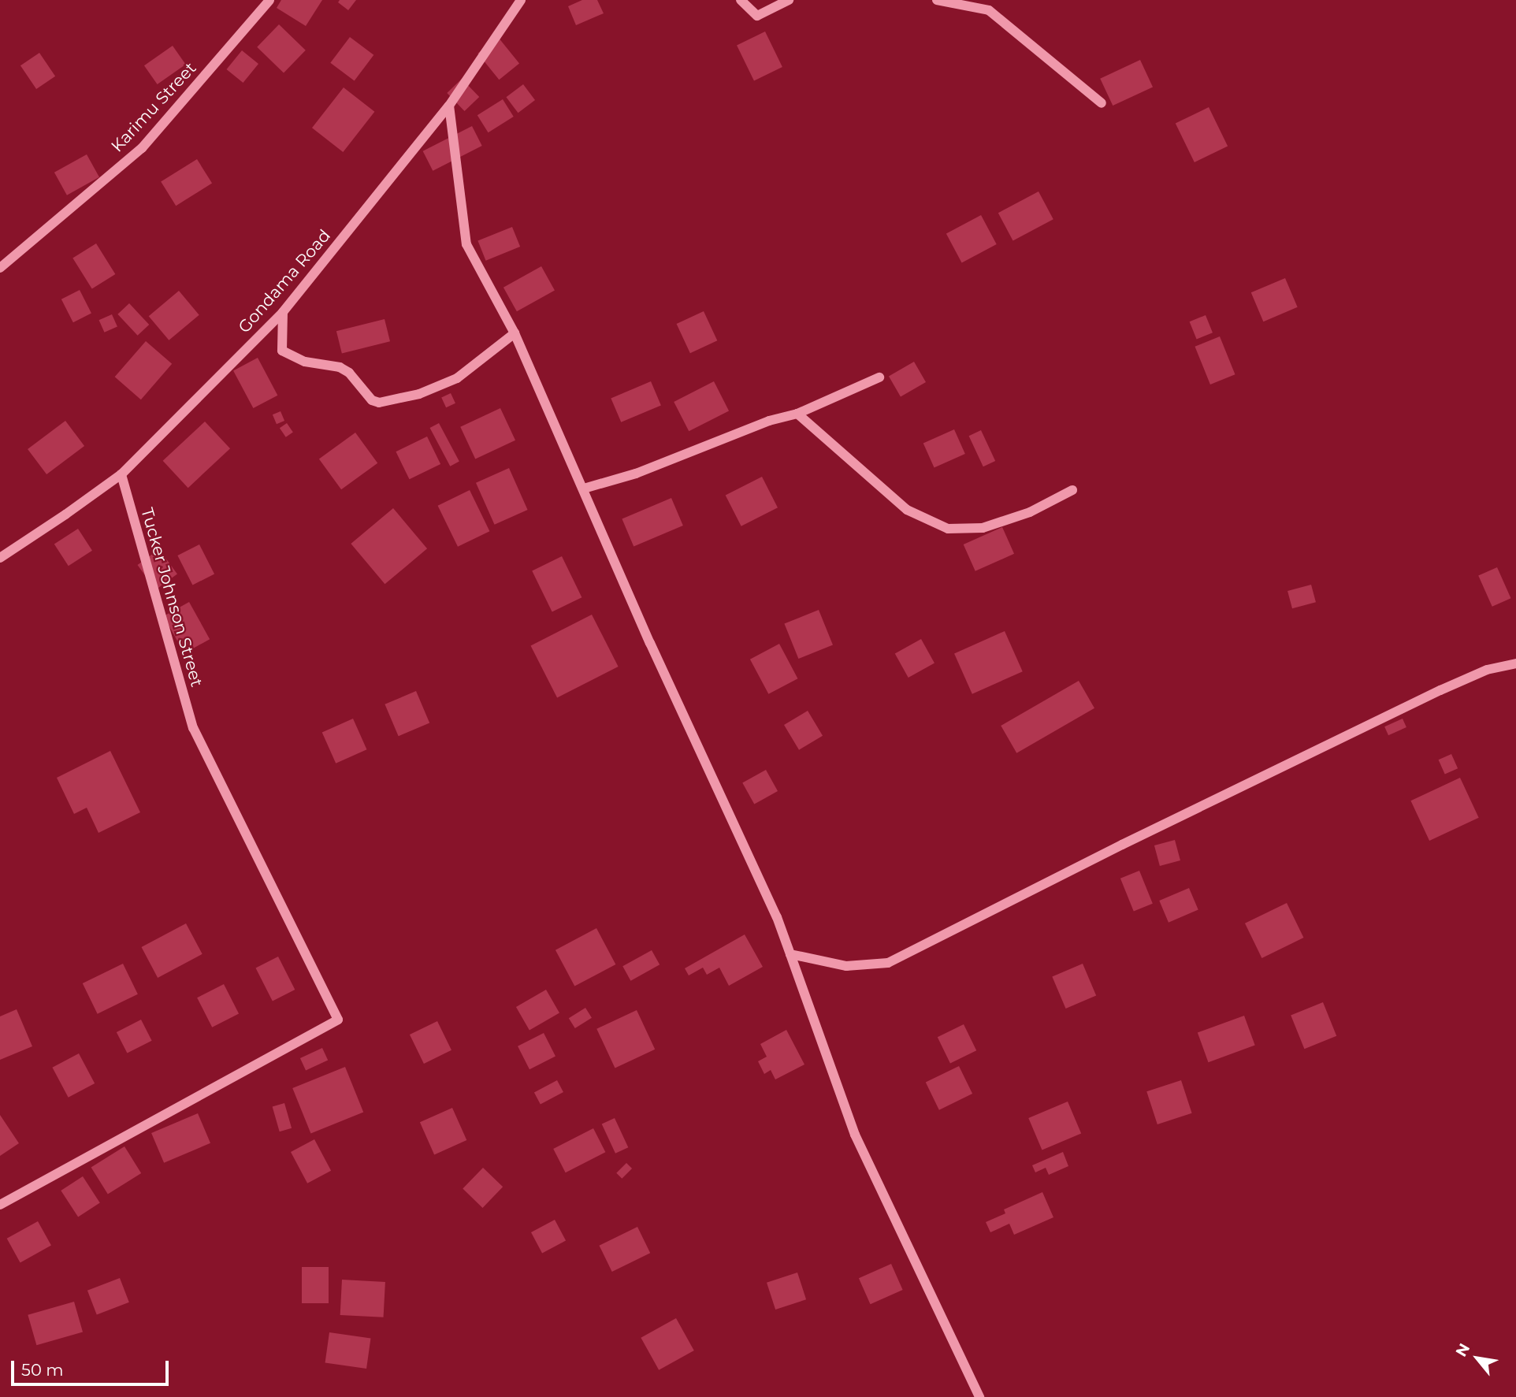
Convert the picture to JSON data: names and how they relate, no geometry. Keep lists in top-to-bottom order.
{
  "streets": {
    "street": ["Karimu Street", "Gondama Road", "Tucker Johnson Street"]
  },
  "crossings": [
    ["Gondama Road", "Tucker Johnson Street"]
  ],
  "scale_bar": "50 m",
  "north": "top left"
}
